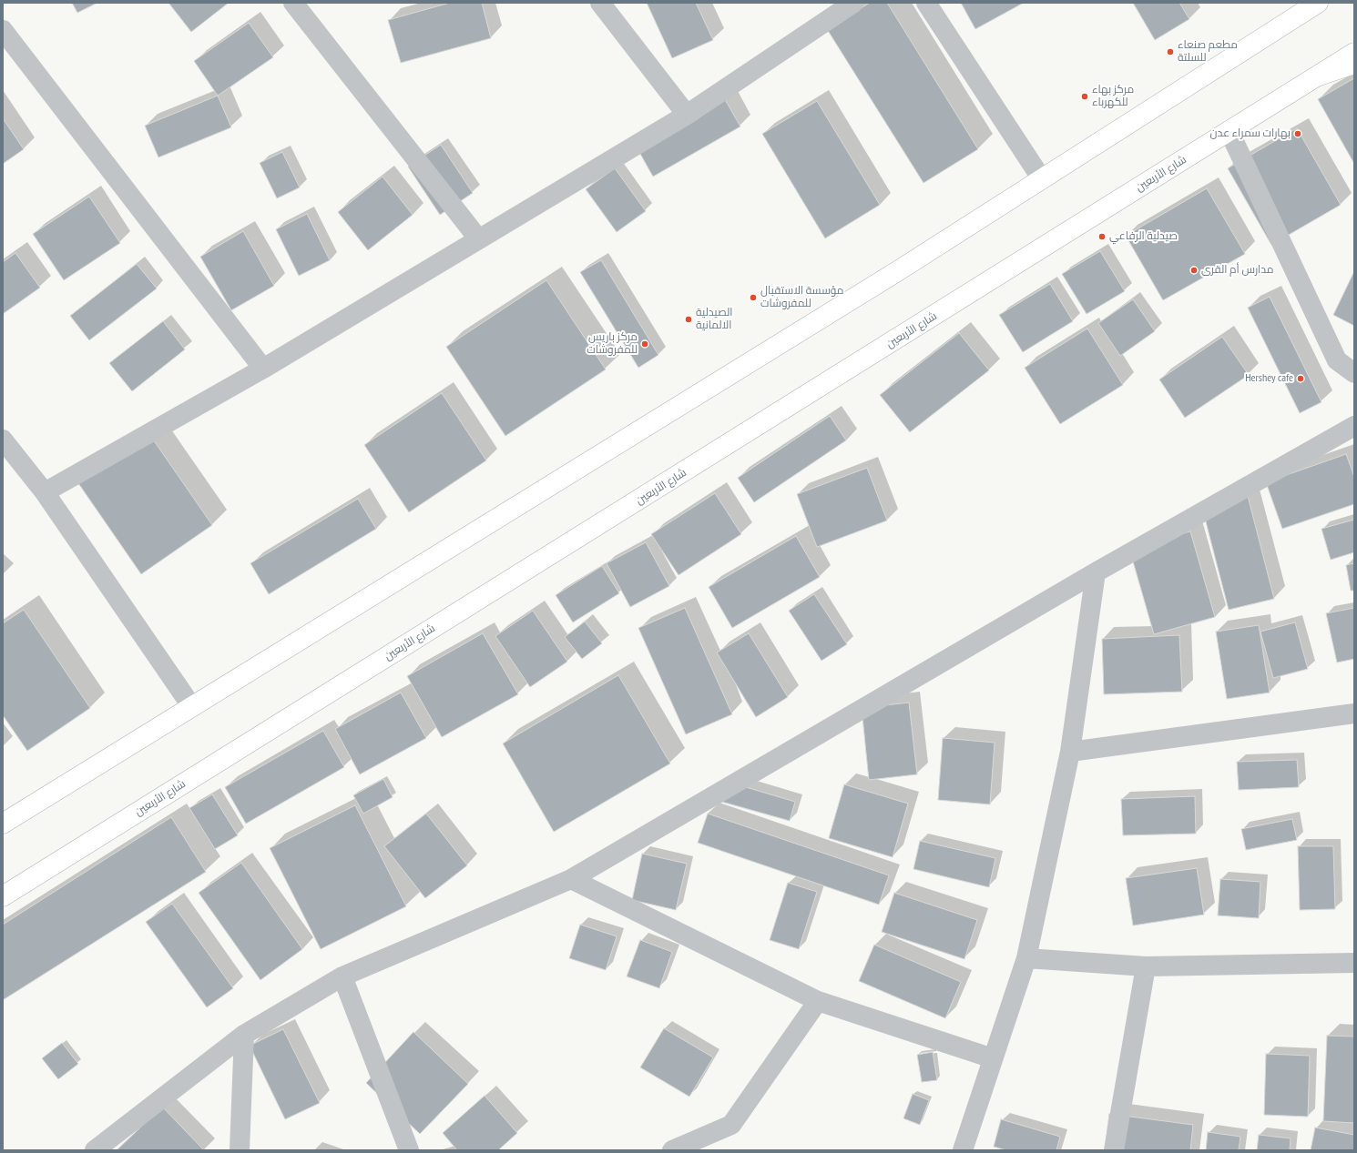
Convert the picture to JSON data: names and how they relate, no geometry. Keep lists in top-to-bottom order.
{
  "streets": {
    "main road": ["شارع الأربعين"]
  },
  "places": [
    "مطعم صنعاء للسلتة",
    "مركز بهاء للكهرباء",
    "بهارات سمراء عدن",
    "صيدلية الرفاعي",
    "مدارس أم القرى",
    "مؤسسة الاستقبال للمفروشات",
    "الصيدلية الالمانية",
    "مركز باريس للمفروشات",
    "Hershey cafe"
  ]
}
